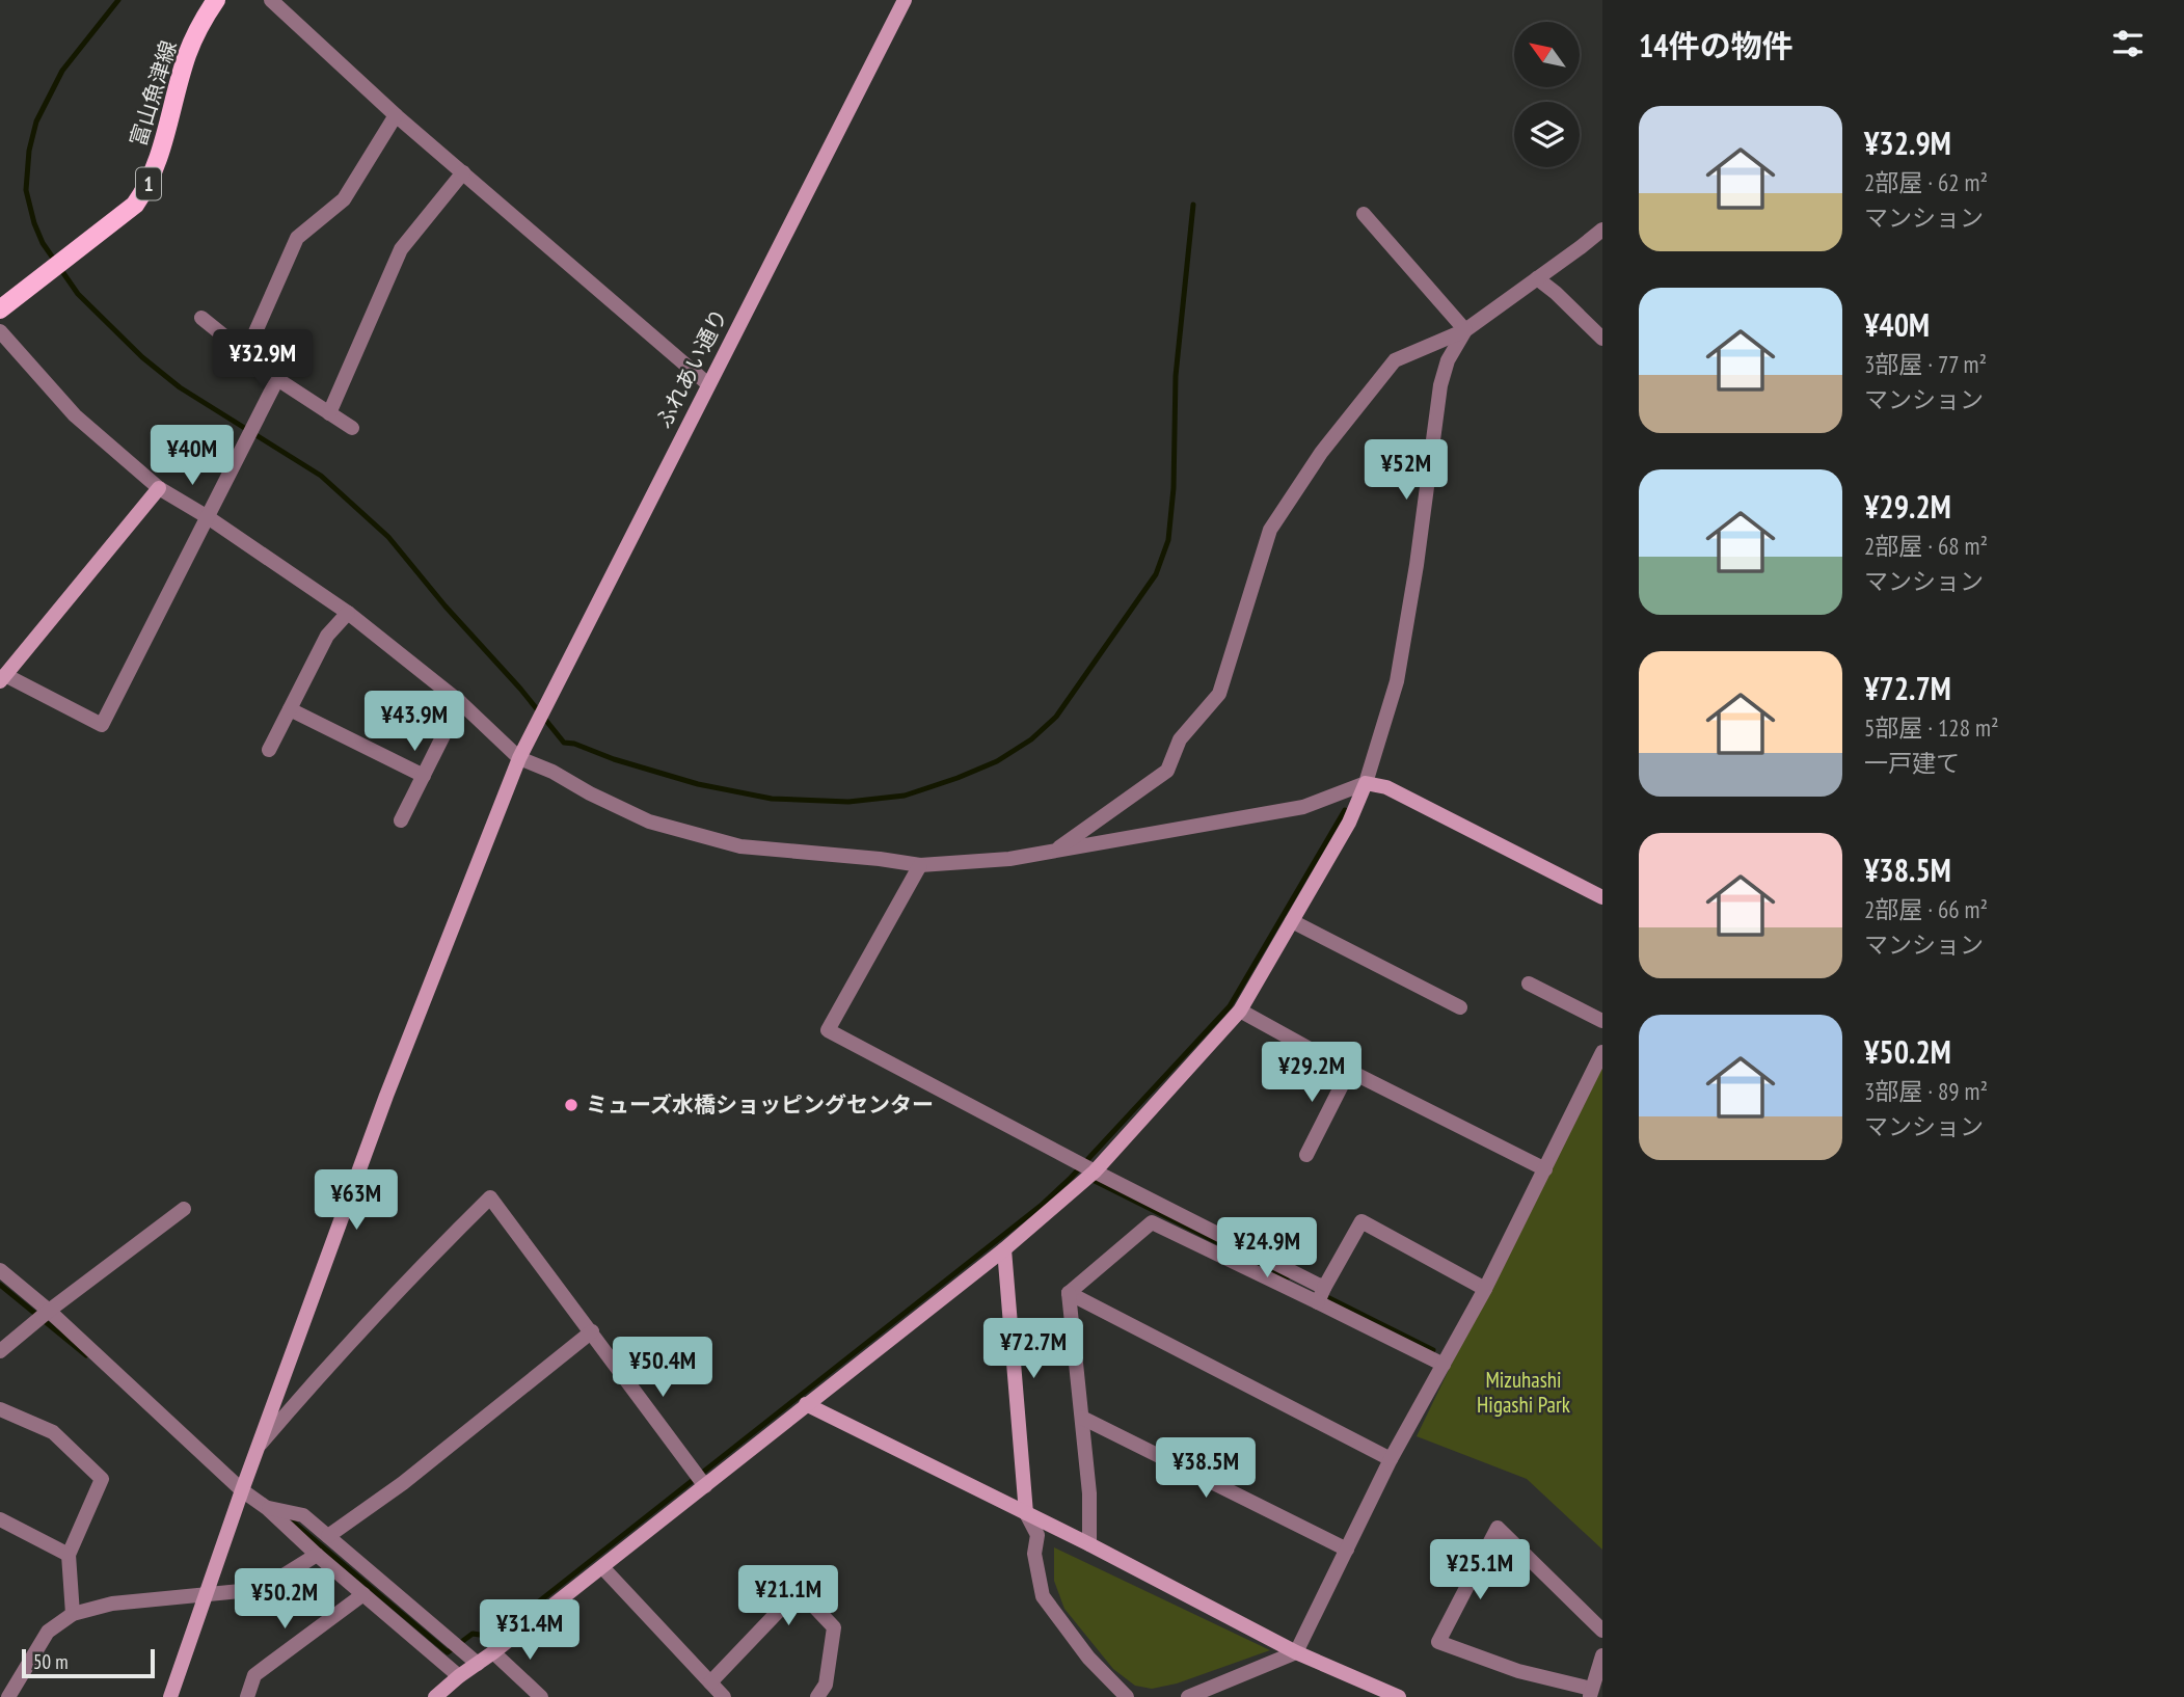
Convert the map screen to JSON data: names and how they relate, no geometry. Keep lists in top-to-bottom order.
{
  "streets": {
    "main road": ["富山魚津線", "1"],
    "street": ["ふれあい通り"]
  },
  "parks": ["Mizuhashi Higashi Park"],
  "places": ["ミューズ水橋ショッピングセンター"],
  "scale_bar": "50 m",
  "north": "top left",
  "page": {
    "heading": "14件の物件",
    "list": [
      {
        "name": "¥32.9M",
        "note": "2部屋 · 62 m² · マンション"
      },
      {
        "name": "¥40M",
        "note": "3部屋 · 77 m² · マンション"
      },
      {
        "name": "¥29.2M",
        "note": "2部屋 · 68 m² · マンション"
      },
      {
        "name": "¥72.7M",
        "note": "5部屋 · 128 m² · 一戸建て"
      },
      {
        "name": "¥38.5M",
        "note": "2部屋 · 66 m² · マンション"
      },
      {
        "name": "¥50.2M",
        "note": "3部屋 · 89 m² · マンション"
      }
    ],
    "price": [
      "¥32.9M",
      "¥40M",
      "¥52M",
      "¥43.9M",
      "¥29.2M",
      "¥63M",
      "¥24.9M",
      "¥72.7M",
      "¥50.4M",
      "¥38.5M",
      "¥25.1M",
      "¥21.1M",
      "¥50.2M",
      "¥31.4M"
    ],
    "scale": "50 m"
  }
}
